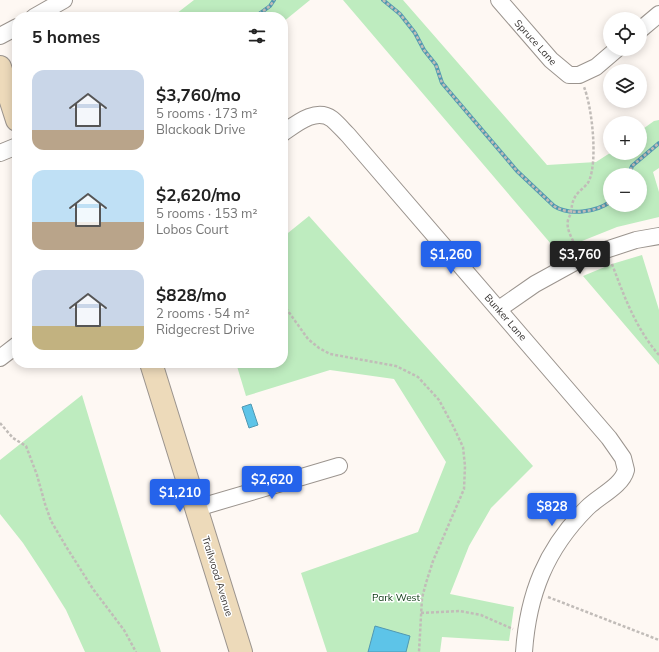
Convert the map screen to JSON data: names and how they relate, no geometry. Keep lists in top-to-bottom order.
{
  "streets": {
    "street": ["Spruce Lane", "Bunker Lane", "Trailwood Avenue"]
  },
  "parks": ["Park West"],
  "page": {
    "map_buttons": ["+", "−"],
    "heading": "5 homes",
    "list": [
      {
        "name": "$3,760/mo",
        "note": "5 rooms · 173 m² · Blackoak Drive"
      },
      {
        "name": "$2,620/mo",
        "note": "5 rooms · 153 m² · Lobos Court"
      },
      {
        "name": "$828/mo",
        "note": "2 rooms · 54 m² · Ridgecrest Drive"
      }
    ],
    "price": [
      "$1,260",
      "$3,760",
      "$2,620",
      "$1,210",
      "$828"
    ]
  }
}
